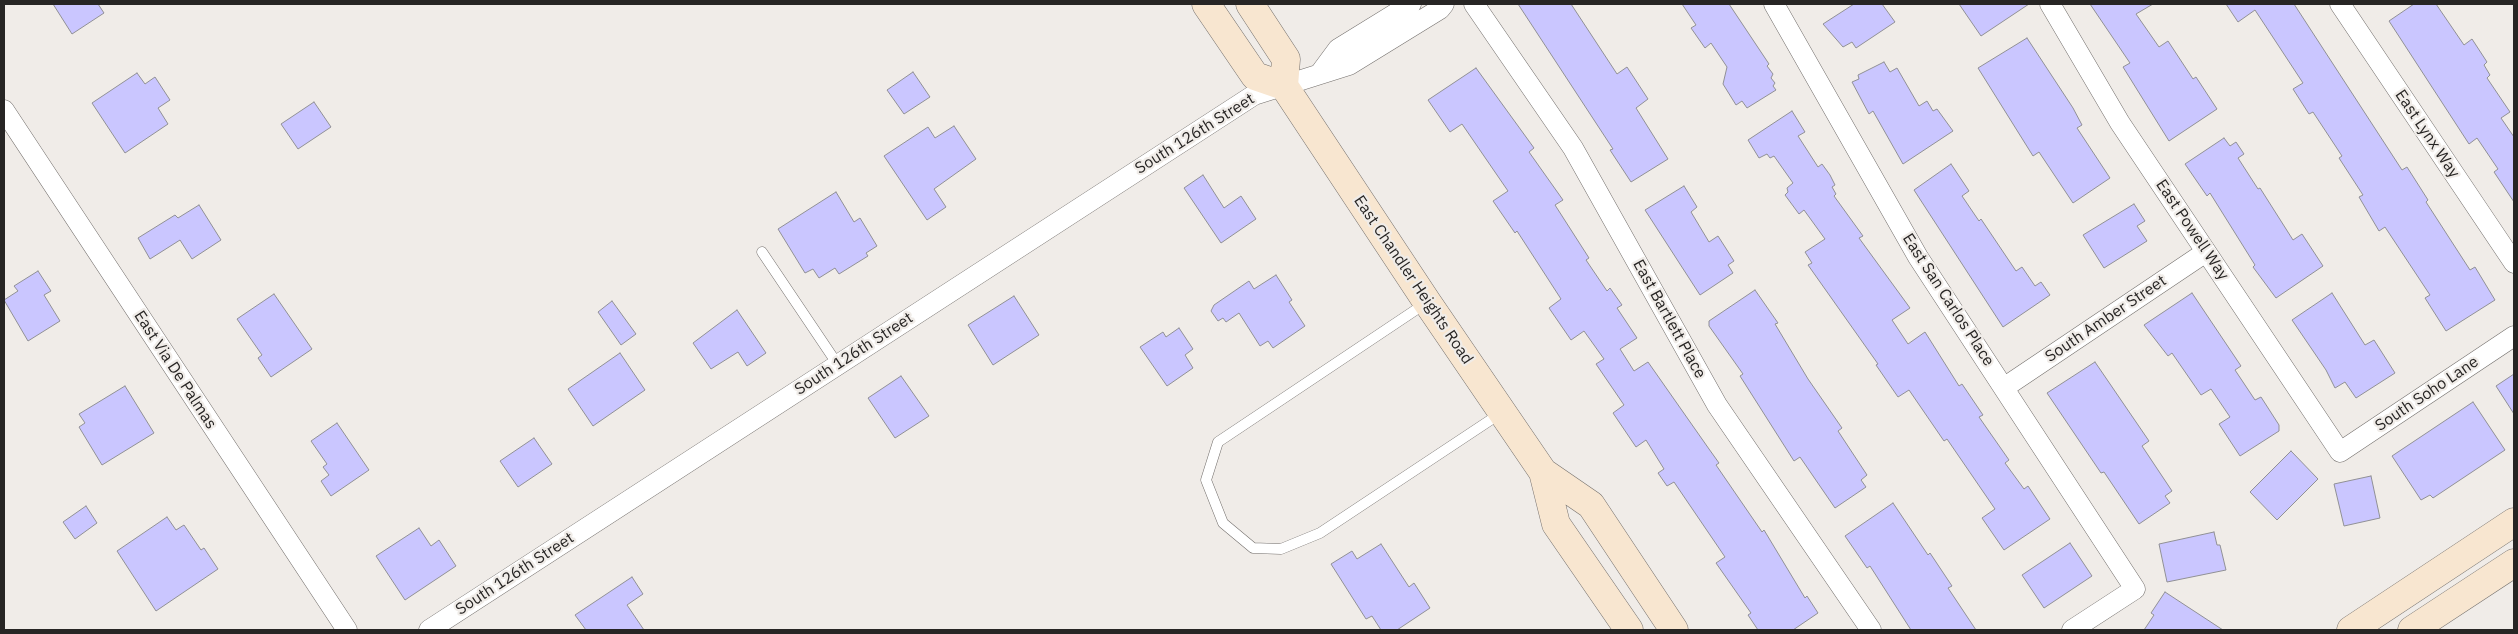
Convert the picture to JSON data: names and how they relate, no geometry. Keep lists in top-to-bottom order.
{
  "streets": {
    "main road": ["East Chandler Heights Road"],
    "street": [
      "South 126th Street",
      "East Lynx Way",
      "East Powell Way",
      "East San Carlos Place",
      "East Bartlett Place",
      "South Amber Street",
      "East Via De Palmas",
      "South Soho Lane"
    ]
  },
  "crossings": [
    ["South 126th Street", "East Chandler Heights Road"],
    ["East Powell Way", "South Amber Street"],
    ["East Powell Way", "South Soho Lane"],
    ["East San Carlos Place", "South Amber Street"]
  ]
}
